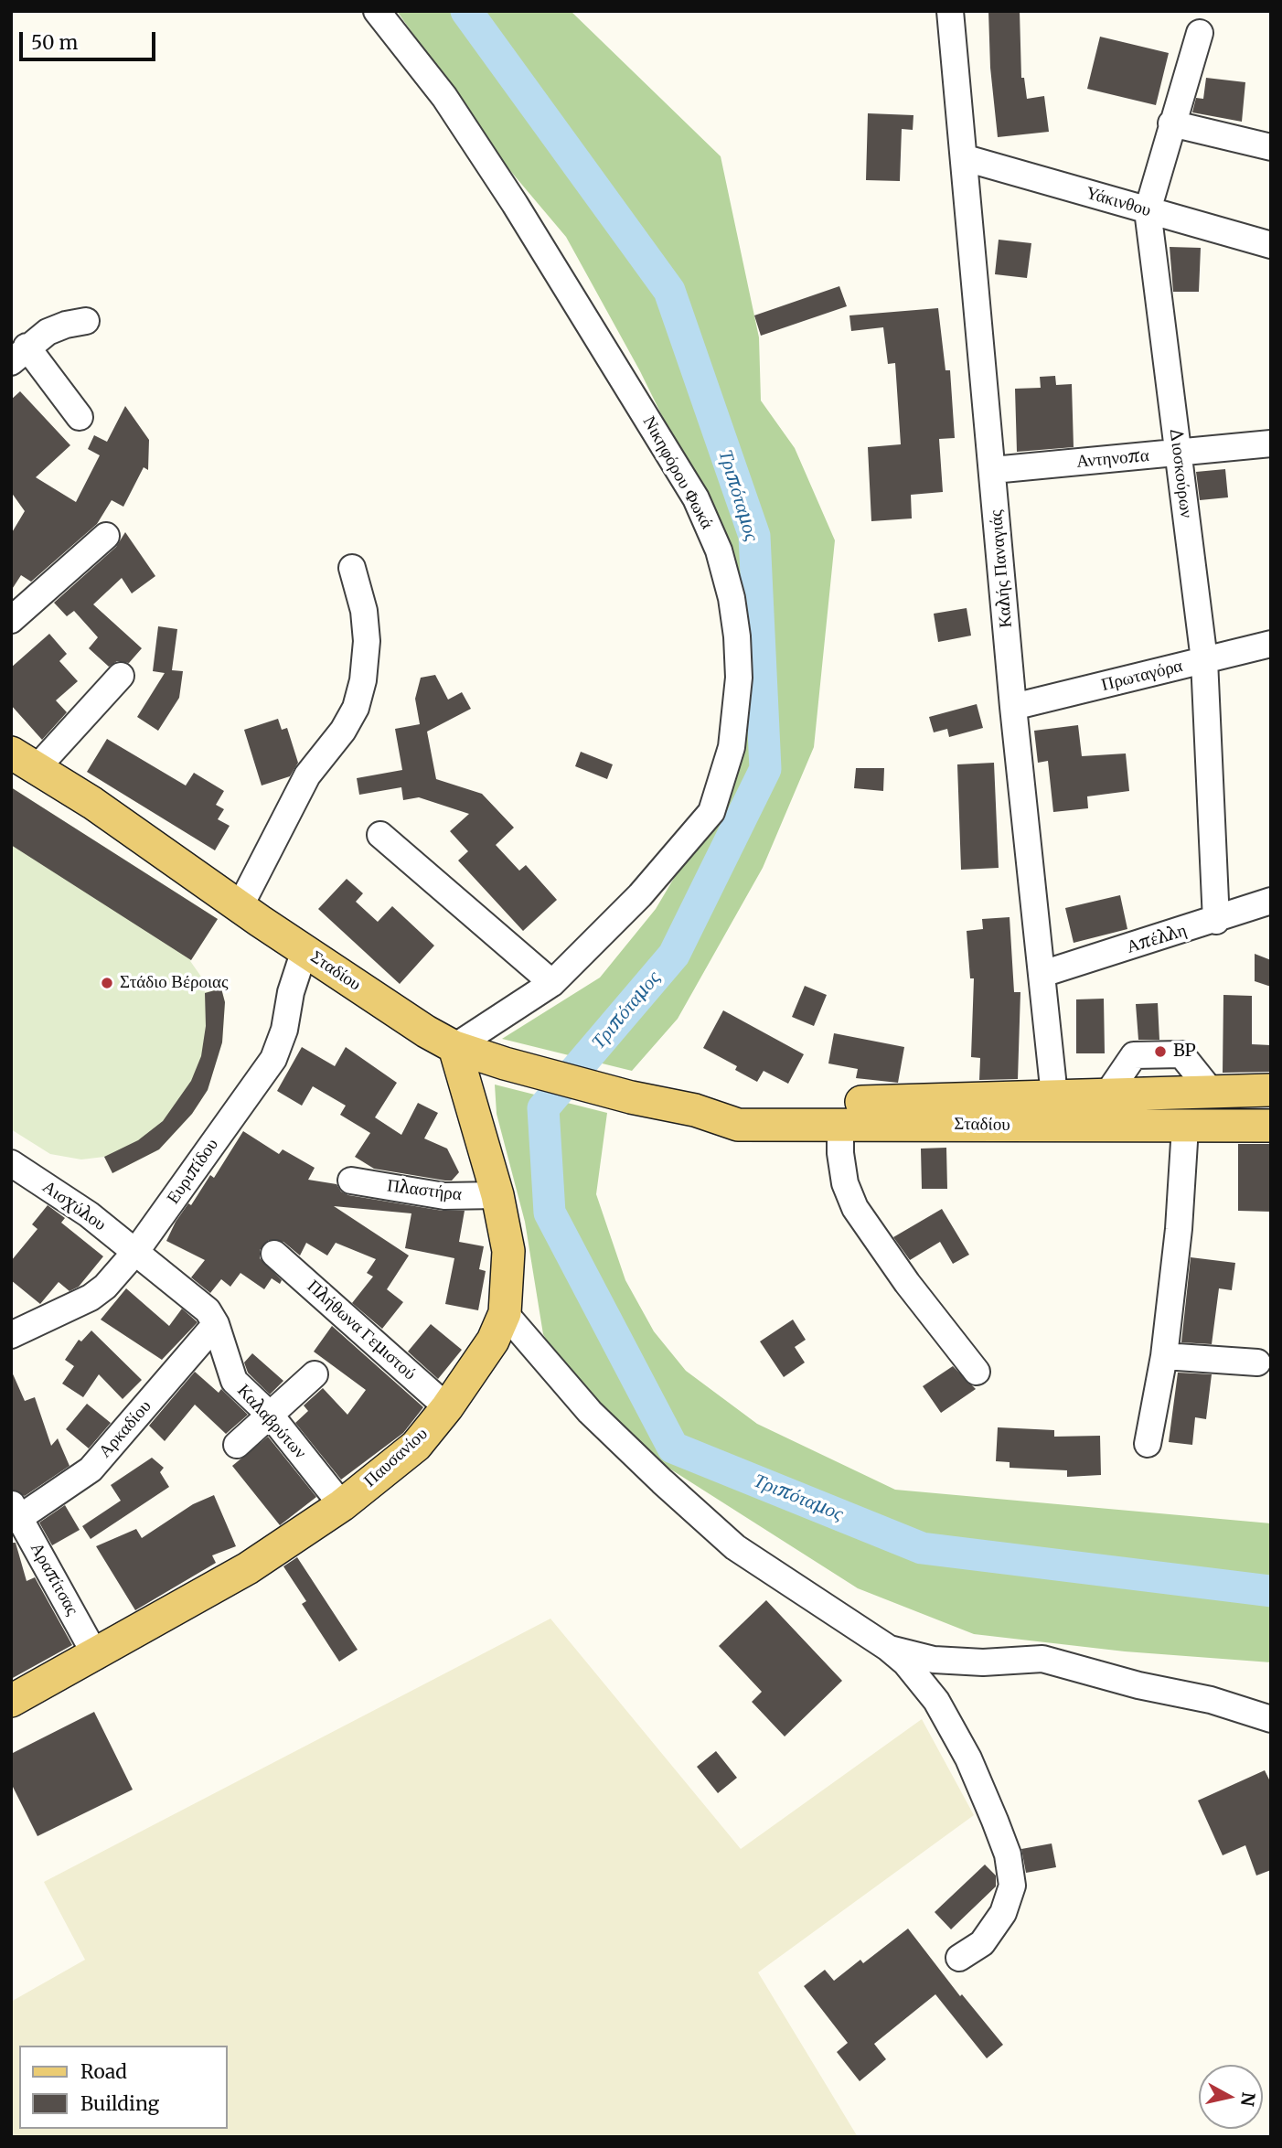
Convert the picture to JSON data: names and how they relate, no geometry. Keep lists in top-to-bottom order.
{
  "streets": {
    "main road": ["Σταδίου", "Παυσανίου"],
    "street": [
      "Υάκινθου",
      "Αντηνοπα",
      "Νικηφόρου Φωκά",
      "Διοσκούρων",
      "Καλής Παναγιάς",
      "Πρωταγόρα",
      "Απέλλη",
      "Ευριπίδου",
      "Πλαστήρα",
      "Αισχύλου",
      "Πλήθωνα Γεμιστού",
      "Καλαβρύτων",
      "Αρκαδίου",
      "Αραπίτσας"
    ]
  },
  "crossings": [
    ["Υάκινθου", "Διοσκούρων"],
    ["Υάκινθου", "Καλής Παναγιάς"],
    ["Αντηνοπα", "Διοσκούρων"],
    ["Αντηνοπα", "Καλής Παναγιάς"],
    ["Νικηφόρου Φωκά", "Σταδίου"],
    ["Νικηφόρου Φωκά", "Παυσανίου"],
    ["Διοσκούρων", "Πρωταγόρα"],
    ["Διοσκούρων", "Απέλλη"],
    ["Καλής Παναγιάς", "Πρωταγόρα"],
    ["Καλής Παναγιάς", "Απέλλη"],
    ["Καλής Παναγιάς", "Σταδίου"],
    ["Σταδίου", "Ευριπίδου"],
    ["Σταδίου", "Παυσανίου"],
    ["Ευριπίδου", "Αισχύλου"],
    ["Ευριπίδου", "Καλαβρύτων"],
    ["Πλαστήρα", "Παυσανίου"],
    ["Αισχύλου", "Καλαβρύτων"],
    ["Πλήθωνα Γεμιστού", "Παυσανίου"],
    ["Καλαβρύτων", "Αρκαδίου"],
    ["Καλαβρύτων", "Παυσανίου"],
    ["Αρκαδίου", "Αραπίτσας"],
    ["Παυσανίου", "Αραπίτσας"]
  ],
  "water": ["Τριπόταμος"],
  "places": ["Στάδιο Βέροιας", "BP"],
  "legend": ["Road", "Building"],
  "scale_bar": "50 m",
  "north": "right"
}
